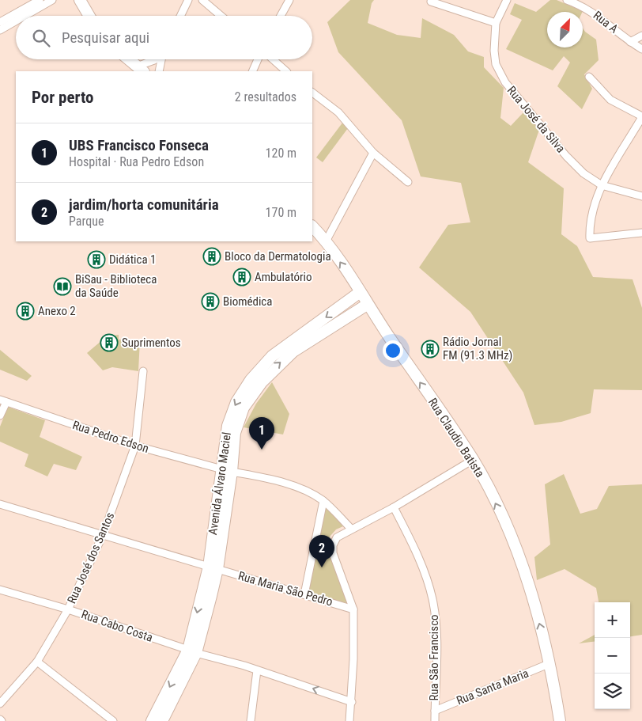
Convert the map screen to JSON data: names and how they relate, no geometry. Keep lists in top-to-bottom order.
{
  "streets": {
    "street": [
      "Rua A",
      "Rua José da Silva",
      "Rua Pedro Edson",
      "Rua Claudio Batista",
      "Avenida Álvaro Maciel",
      "Rua José dos Santos",
      "Rua Maria São Pedro",
      "Rua Cabo Costa",
      "Rua São Francisco",
      "Rua Santa Maria"
    ]
  },
  "crossings": [
    ["Rua Pedro Edson", "Avenida Álvaro Maciel"],
    ["Rua Pedro Edson", "Rua José dos Santos"],
    ["Rua Claudio Batista", "Avenida Álvaro Maciel"],
    ["Rua Claudio Batista", "Rua Santa Maria"],
    ["Avenida Álvaro Maciel", "Rua Maria São Pedro"],
    ["Avenida Álvaro Maciel", "Rua Cabo Costa"],
    ["Rua José dos Santos", "Rua Maria São Pedro"],
    ["Rua José dos Santos", "Rua Cabo Costa"],
    ["Rua São Francisco", "Rua Santa Maria"]
  ],
  "one_way": ["Rua Claudio Batista"],
  "places": {
    "building": [
      "Bloco da Dermatologia",
      "Didática 1",
      "Ambulatório",
      "Biomédica",
      "Anexo 2",
      "Suprimentos",
      "Rádio Jornal FM (91.3 MHz)"
    ],
    "library": ["BiSau - Biblioteca da Saúde"]
  },
  "north": "top right",
  "page": {
    "search": "Pesquisar aqui",
    "heading": ["Por perto", "2 resultados"],
    "list": [
      {
        "mark": "1",
        "name": "UBS Francisco Fonseca",
        "note": "Hospital · Rua Pedro Edson",
        "value": "120 m"
      },
      {
        "mark": "2",
        "name": "jardim/horta comunitária",
        "note": "Parque",
        "value": "170 m"
      }
    ],
    "pins": ["1", "2"],
    "map_buttons": ["+", "−"]
  }
}
